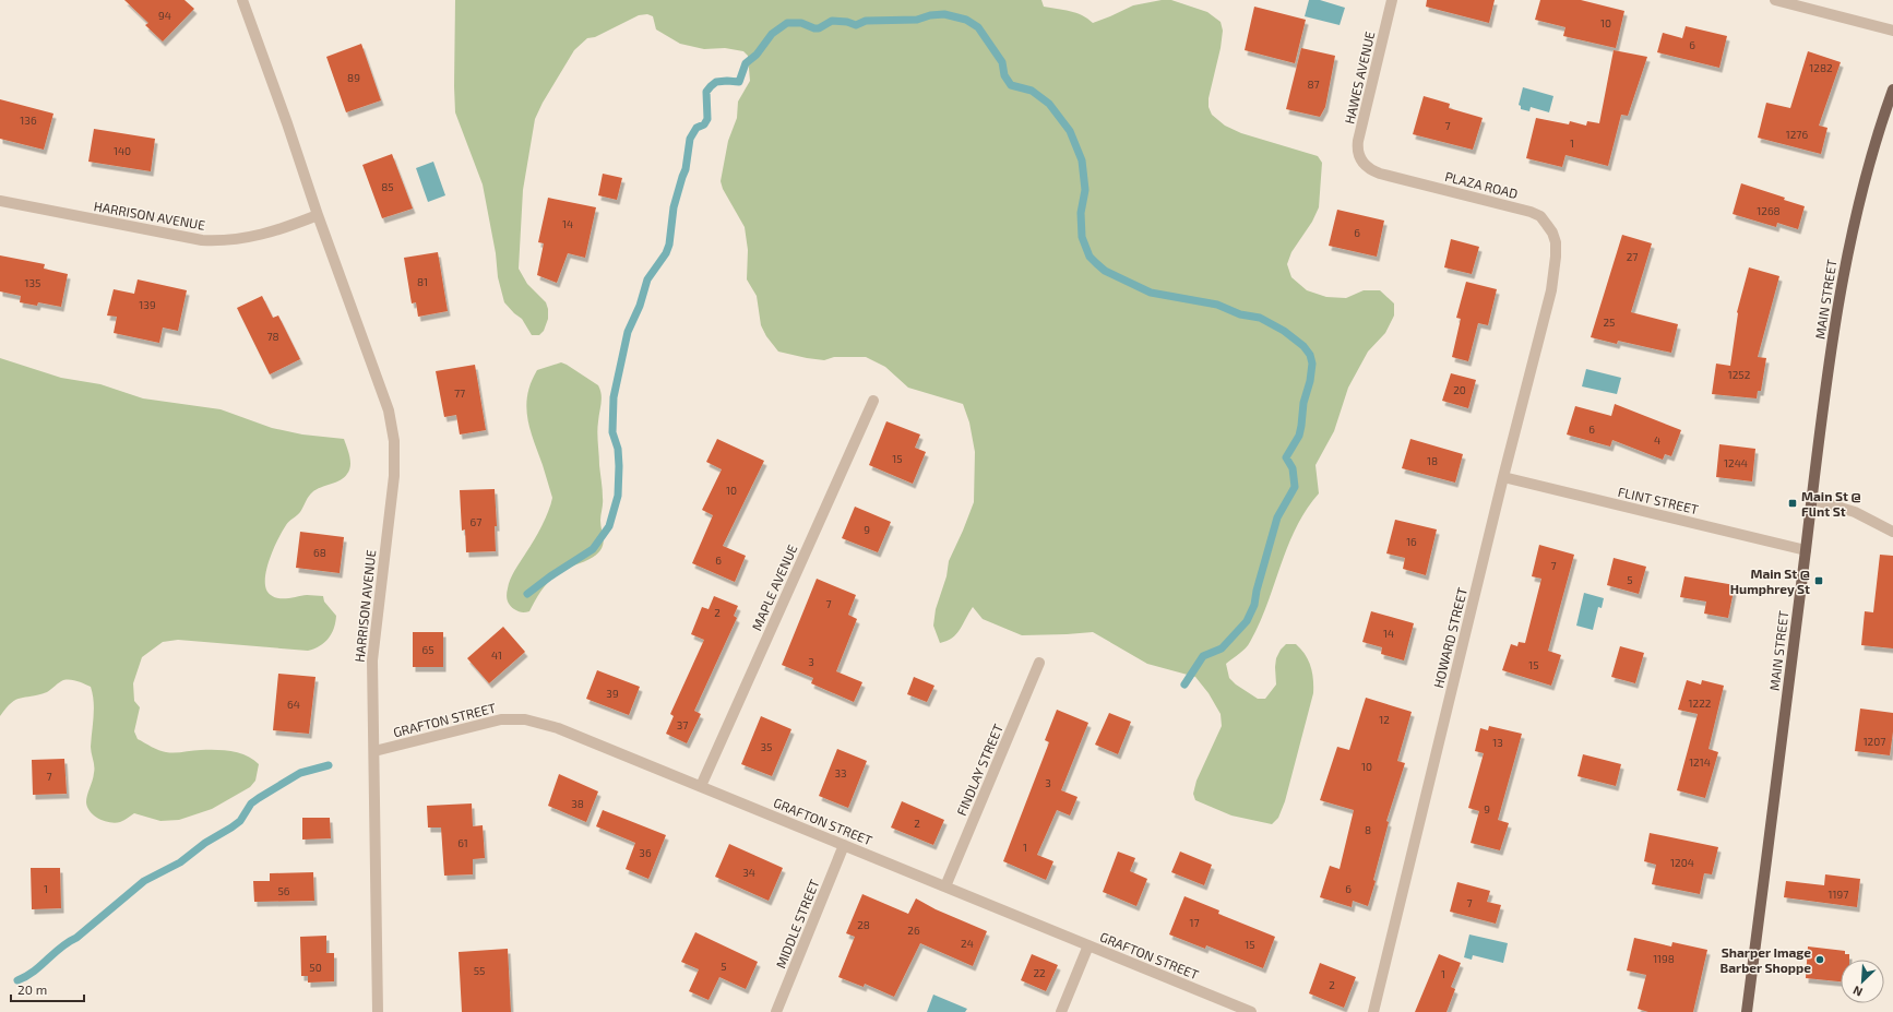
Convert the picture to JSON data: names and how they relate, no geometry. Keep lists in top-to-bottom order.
{
  "streets": {
    "main road": ["MAIN STREET"],
    "street": [
      "HAWES AVENUE",
      "PLAZA ROAD",
      "HARRISON AVENUE",
      "FLINT STREET",
      "MAPLE AVENUE",
      "HOWARD STREET",
      "GRAFTON STREET",
      "FINDLAY STREET",
      "MIDDLE STREET"
    ]
  },
  "crossings": [
    ["HAWES AVENUE", "PLAZA ROAD"],
    ["PLAZA ROAD", "HOWARD STREET"],
    ["HARRISON AVENUE", "GRAFTON STREET"],
    ["MAIN STREET", "FLINT STREET"],
    ["FLINT STREET", "HOWARD STREET"],
    ["MAPLE AVENUE", "GRAFTON STREET"],
    ["GRAFTON STREET", "FINDLAY STREET"],
    ["GRAFTON STREET", "MIDDLE STREET"]
  ],
  "places": {
    "transit": ["Main St @ Flint St", "Main St @ Humphrey St"],
    "other": ["Sharper Image Barber Shoppe"]
  },
  "house_numbers": [
    "94",
    "10",
    "6",
    "1282",
    "89",
    "87",
    "136",
    "7",
    "1276",
    "1",
    "140",
    "85",
    "1268",
    "14",
    "6",
    "27",
    "81",
    "135",
    "139",
    "25",
    "78",
    "1252",
    "20",
    "77",
    "6",
    "4",
    "15",
    "18",
    "1244",
    "10",
    "67",
    "9",
    "16",
    "68",
    "6",
    "7",
    "5",
    "7",
    "2",
    "14",
    "65",
    "41",
    "3",
    "15",
    "39",
    "1222",
    "64",
    "12",
    "37",
    "1207",
    "13",
    "35",
    "1214",
    "10",
    "33",
    "7",
    "3",
    "38",
    "9",
    "2",
    "8",
    "61",
    "1",
    "36",
    "1204",
    "34",
    "1",
    "6",
    "56",
    "1197",
    "7",
    "17",
    "28",
    "26",
    "24",
    "15",
    "1198",
    "5",
    "50",
    "55",
    "22",
    "1",
    "2"
  ],
  "scale_bar": "20 m",
  "north": "bottom left"
}
